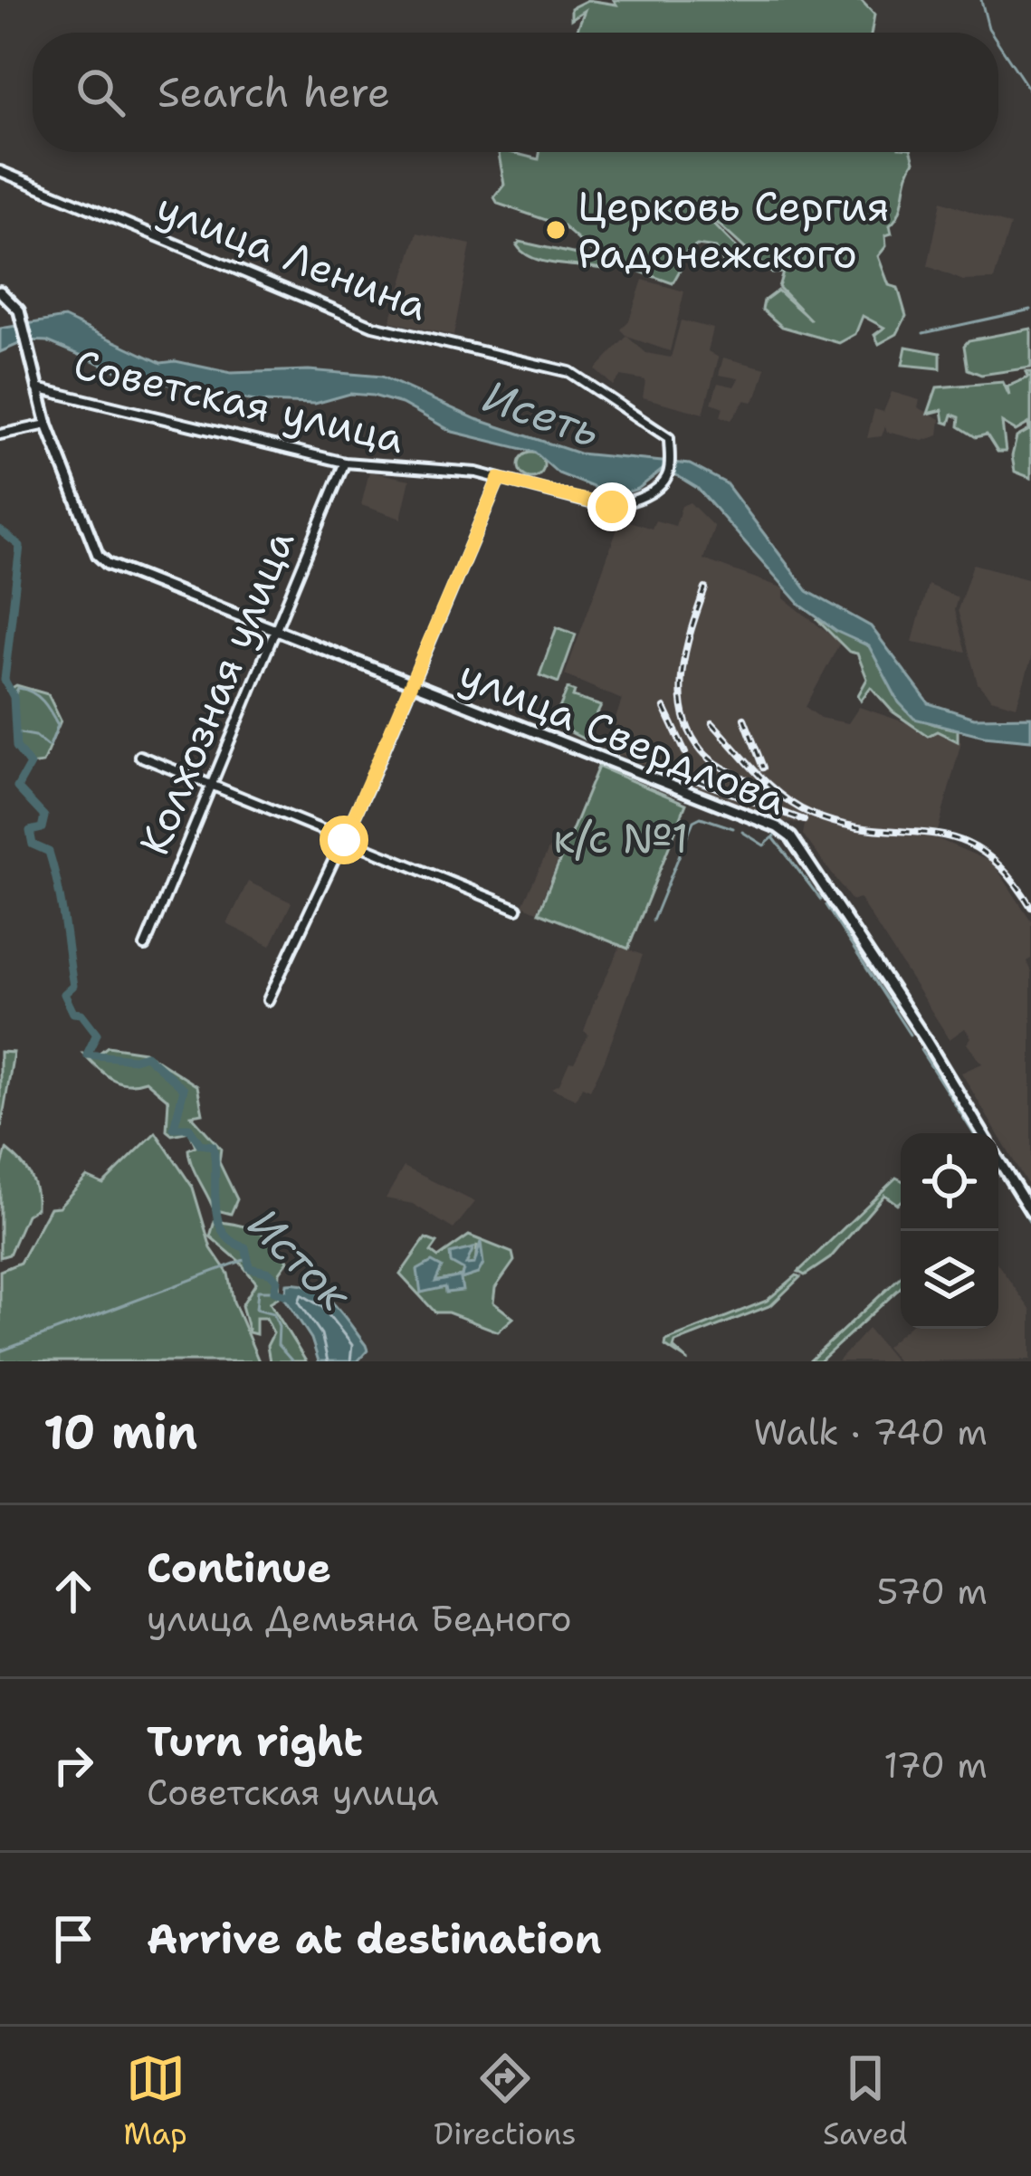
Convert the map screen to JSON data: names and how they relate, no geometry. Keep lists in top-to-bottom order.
{
  "streets": {
    "main road": ["улица Свердлова"],
    "street": ["улица Ленина", "Советская улица", "Колхозная улица"]
  },
  "crossings": [
    ["улица Ленина", "Советская улица"],
    ["Советская улица", "Колхозная улица"],
    ["Колхозная улица", "улица Свердлова"]
  ],
  "water": ["Исеть", "Исток"],
  "parks": ["к/с №1"],
  "places": ["Церковь Сергия Радонежского"],
  "page": {
    "search": "Search here",
    "heading": ["10 min", "Walk · 740 m"],
    "list": [
      ["Continue", "улица Демьяна Бедного", "570 m"],
      ["Turn right", "Советская улица", "170 m"],
      "Arrive at destination"
    ],
    "nav": ["Map", "Directions", "Saved"]
  }
}
